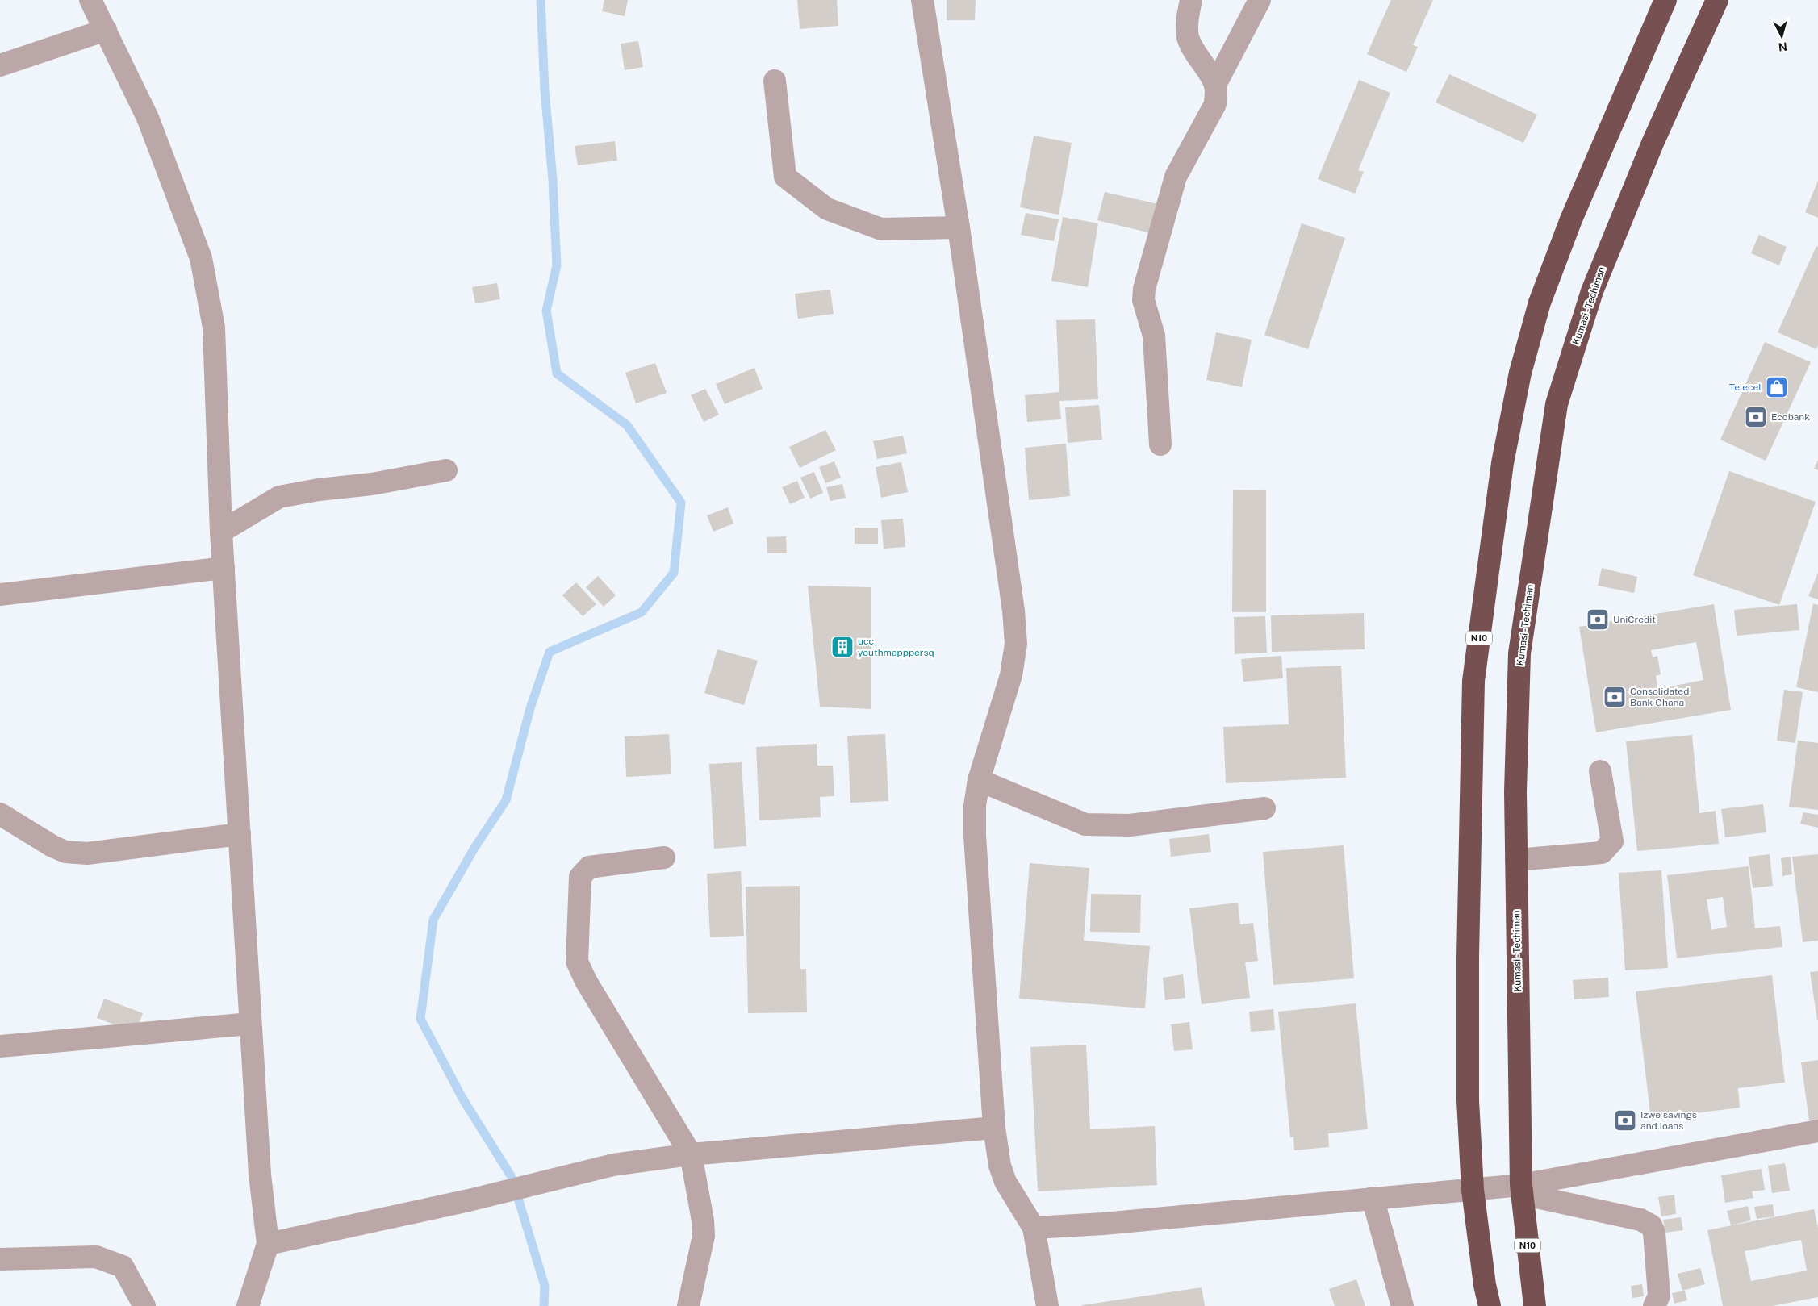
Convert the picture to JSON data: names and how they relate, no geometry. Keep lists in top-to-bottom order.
{
  "streets": {
    "highway": ["Kumasi - Techiman", "N10"]
  },
  "places": {
    "shop": ["Telecel"],
    "bank": [
      "Ecobank",
      "UniCredit",
      "Consolidated Bank Ghana",
      "Izwe savings and loans"
    ],
    "building": ["ucc youthmapppersq"]
  },
  "north": "bottom"
}
